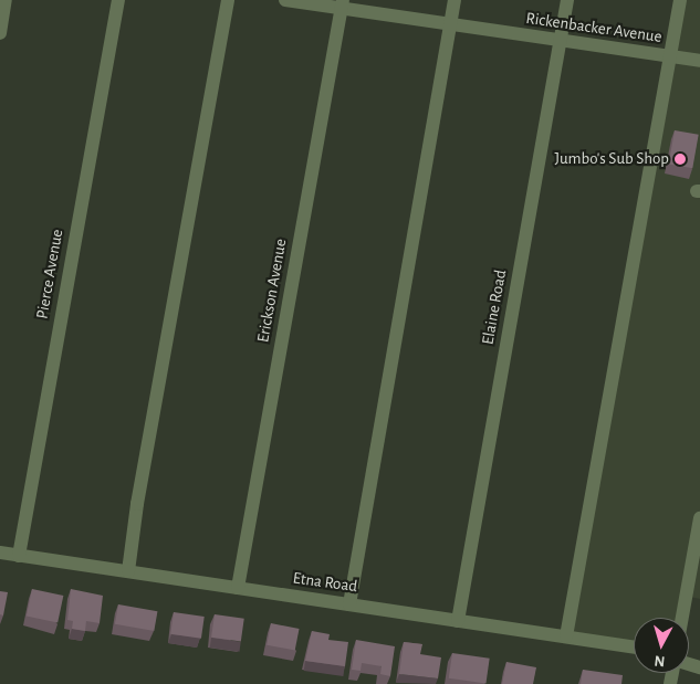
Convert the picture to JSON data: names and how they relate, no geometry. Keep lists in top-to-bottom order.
{
  "streets": {
    "street": [
      "Rickenbacker Avenue",
      "Pierce Avenue",
      "Erickson Avenue",
      "Elaine Road",
      "Etna Road"
    ]
  },
  "crossings": [
    ["Rickenbacker Avenue", "Erickson Avenue"],
    ["Rickenbacker Avenue", "Elaine Road"],
    ["Pierce Avenue", "Etna Road"],
    ["Erickson Avenue", "Etna Road"],
    ["Elaine Road", "Etna Road"]
  ],
  "places": ["Jumbo's Sub Shop"],
  "north": "bottom"
}
